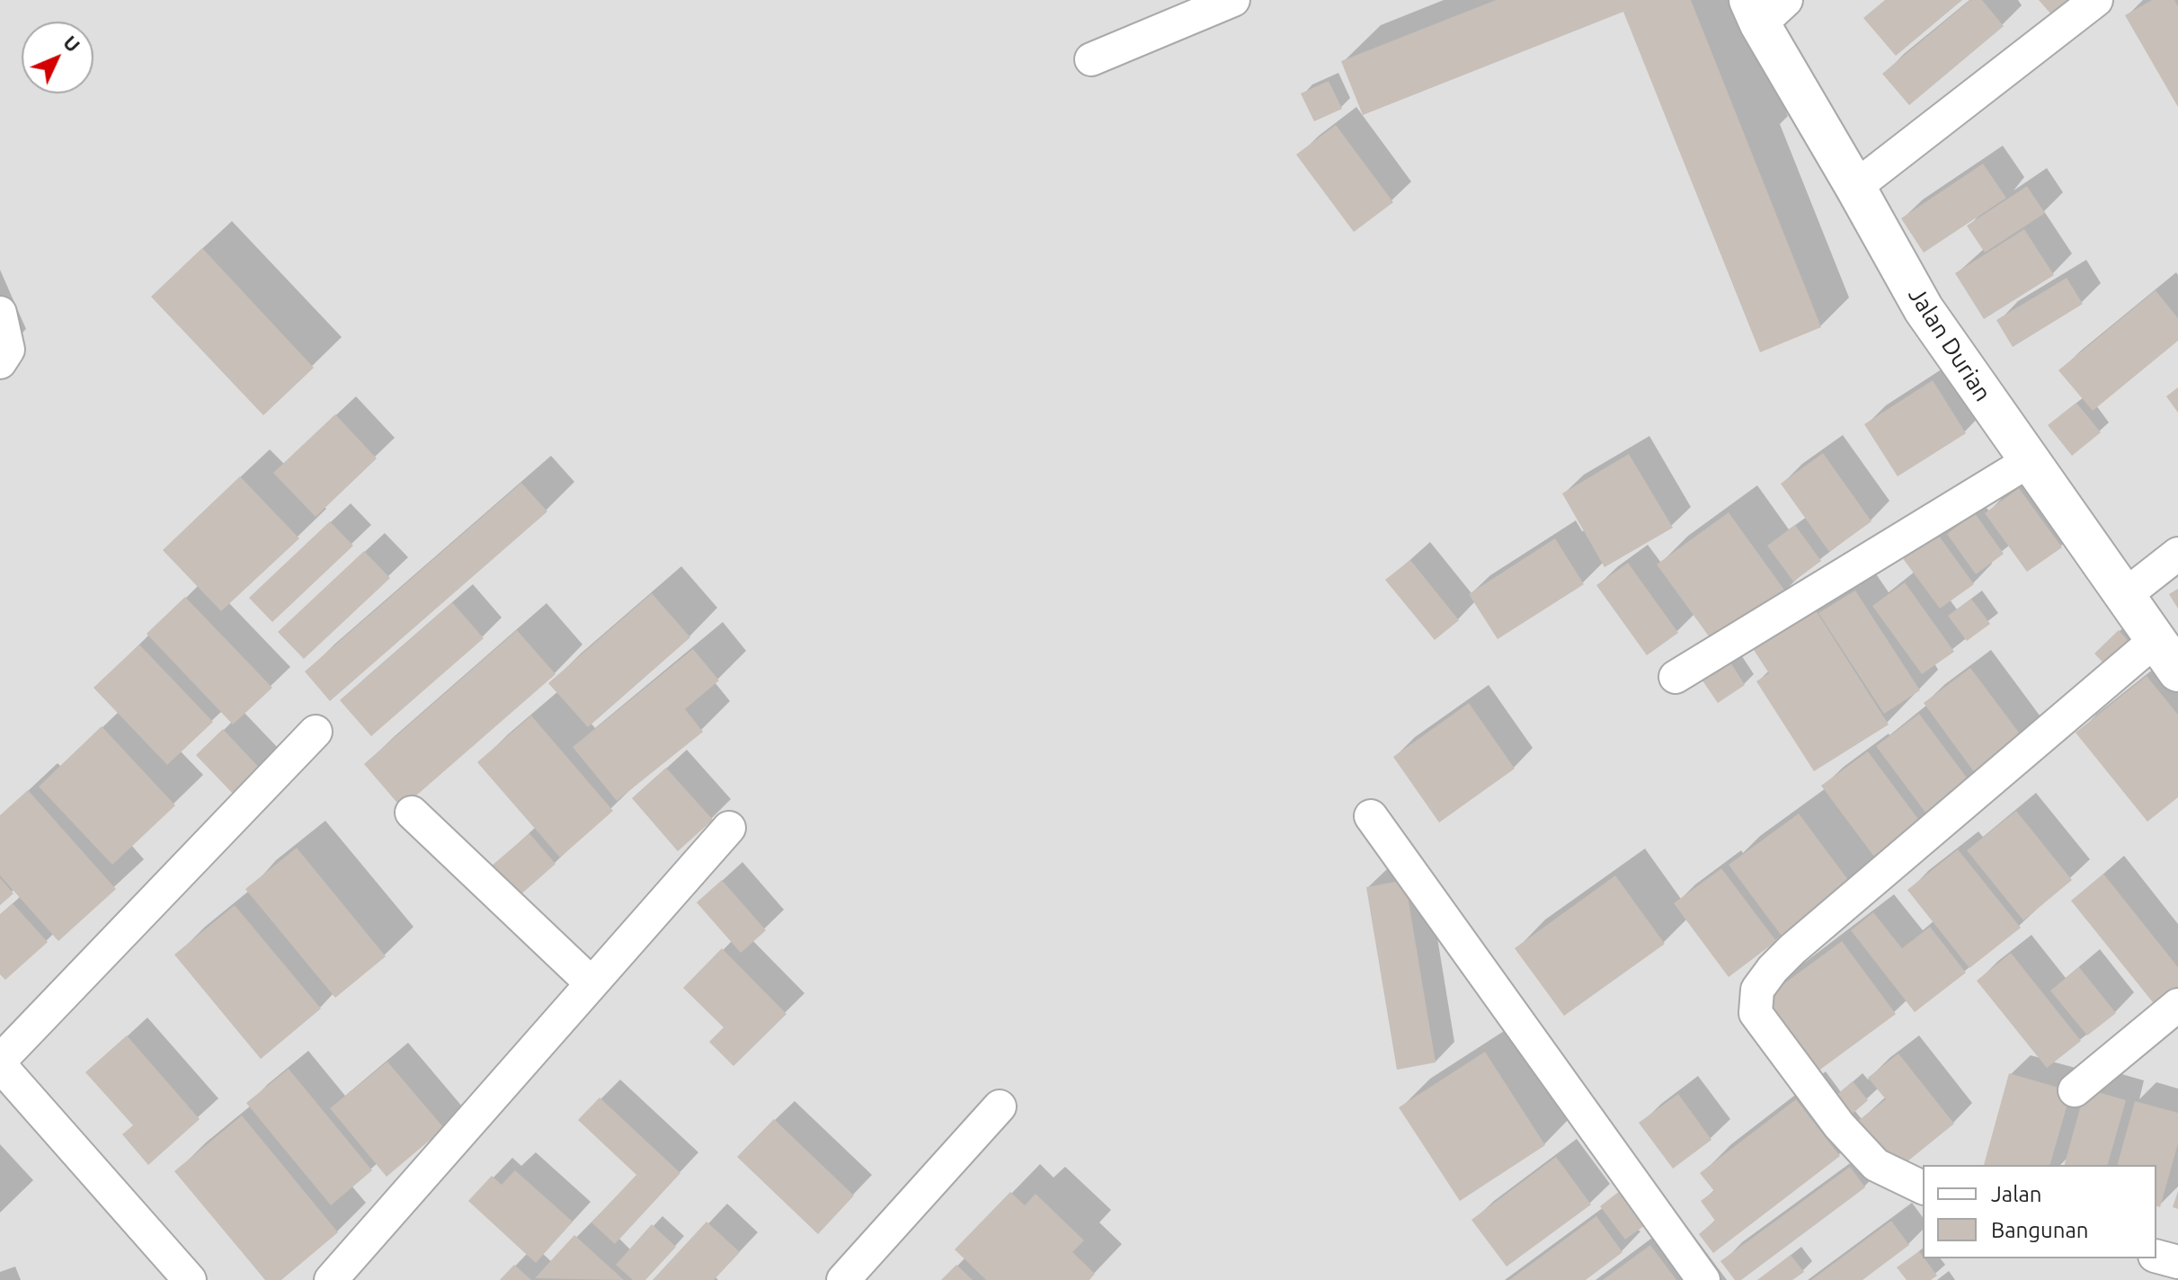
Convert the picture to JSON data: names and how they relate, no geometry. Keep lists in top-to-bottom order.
{
  "streets": {
    "street": ["Jalan Durian"]
  },
  "legend": ["Jalan", "Bangunan"],
  "north": "top right"
}
